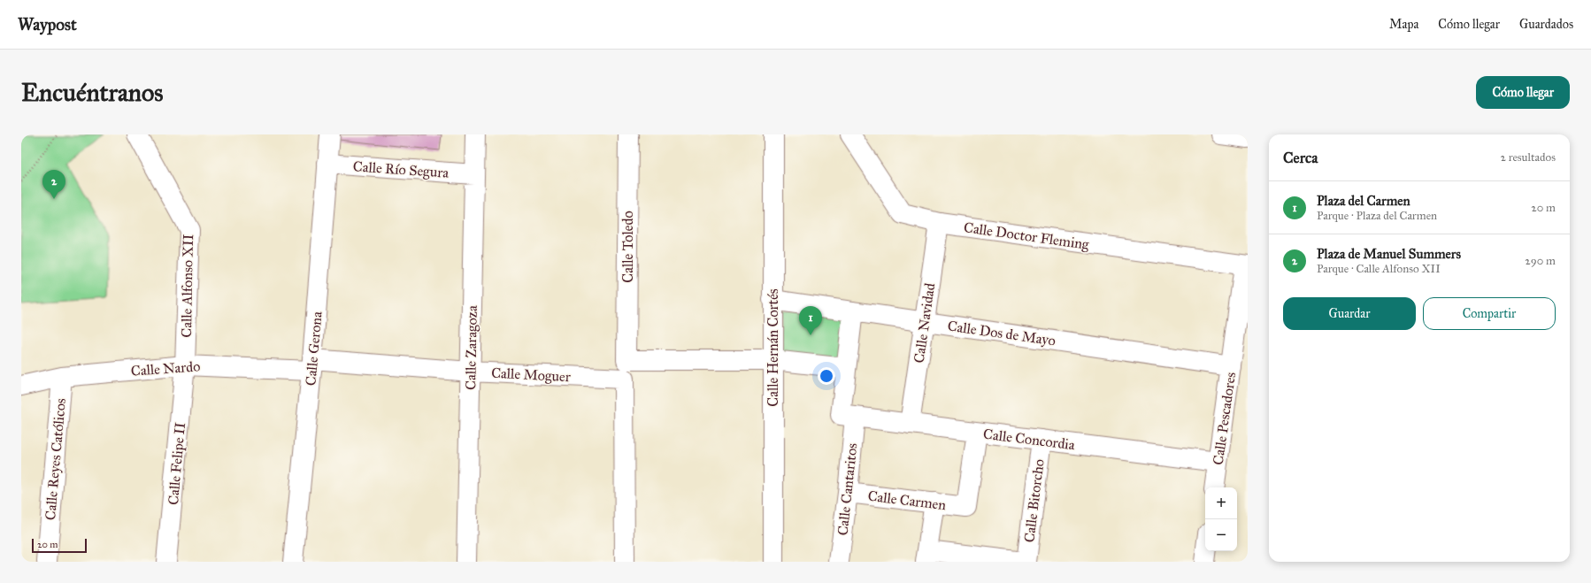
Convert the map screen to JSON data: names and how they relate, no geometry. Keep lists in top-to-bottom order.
{
  "streets": {
    "street": [
      "Calle Río Segura",
      "Calle Doctor Fleming",
      "Calle Toledo",
      "Calle Alfonso XII",
      "Calle Navidad",
      "Calle Dos de Mayo",
      "Calle Zaragoza",
      "Calle Hernán Cortés",
      "Calle Gerona",
      "Calle Nardo",
      "Calle Moguer",
      "Calle Pescadores",
      "Calle Concordia",
      "Calle Reyes Católicos",
      "Calle Felipe II",
      "Calle Cantaritos",
      "Calle Carmen",
      "Calle Bitorcho"
    ]
  },
  "crossings": [
    ["Calle Río Segura", "Calle Zaragoza"],
    ["Calle Río Segura", "Calle Gerona"],
    ["Calle Doctor Fleming", "Calle Navidad"],
    ["Calle Doctor Fleming", "Calle Pescadores"],
    ["Calle Toledo", "Calle Hernán Cortés"],
    ["Calle Alfonso XII", "Calle Nardo"],
    ["Calle Alfonso XII", "Calle Felipe II"],
    ["Calle Navidad", "Calle Dos de Mayo"],
    ["Calle Navidad", "Calle Concordia"],
    ["Calle Dos de Mayo", "Calle Hernán Cortés"],
    ["Calle Dos de Mayo", "Calle Pescadores"],
    ["Calle Dos de Mayo", "Calle Cantaritos"],
    ["Calle Zaragoza", "Calle Moguer"],
    ["Calle Gerona", "Calle Nardo"],
    ["Calle Gerona", "Calle Moguer"],
    ["Calle Nardo", "Calle Moguer"],
    ["Calle Nardo", "Calle Reyes Católicos"],
    ["Calle Nardo", "Calle Felipe II"],
    ["Calle Pescadores", "Calle Concordia"],
    ["Calle Concordia", "Calle Cantaritos"],
    ["Calle Concordia", "Calle Carmen"],
    ["Calle Concordia", "Calle Bitorcho"],
    ["Calle Cantaritos", "Calle Carmen"]
  ],
  "scale_bar": "20 m",
  "page": {
    "header": "Waypost",
    "nav": ["Mapa", "Cómo llegar", "Guardados"],
    "buttons": [
      "Cómo llegar",
      ["Guardar", "Compartir"]
    ],
    "title": "Encuéntranos",
    "heading": ["Cerca", "2 resultados"],
    "pins": ["2", "1"],
    "list": [
      {
        "mark": "1",
        "name": "Plaza del Carmen",
        "note": "Parque · Plaza del Carmen",
        "value": "20 m"
      },
      {
        "mark": "2",
        "name": "Plaza de Manuel Summers",
        "note": "Parque · Calle Alfonso XII",
        "value": "290 m"
      }
    ],
    "map_buttons": ["+", "−"],
    "scale": "20 m"
  }
}
